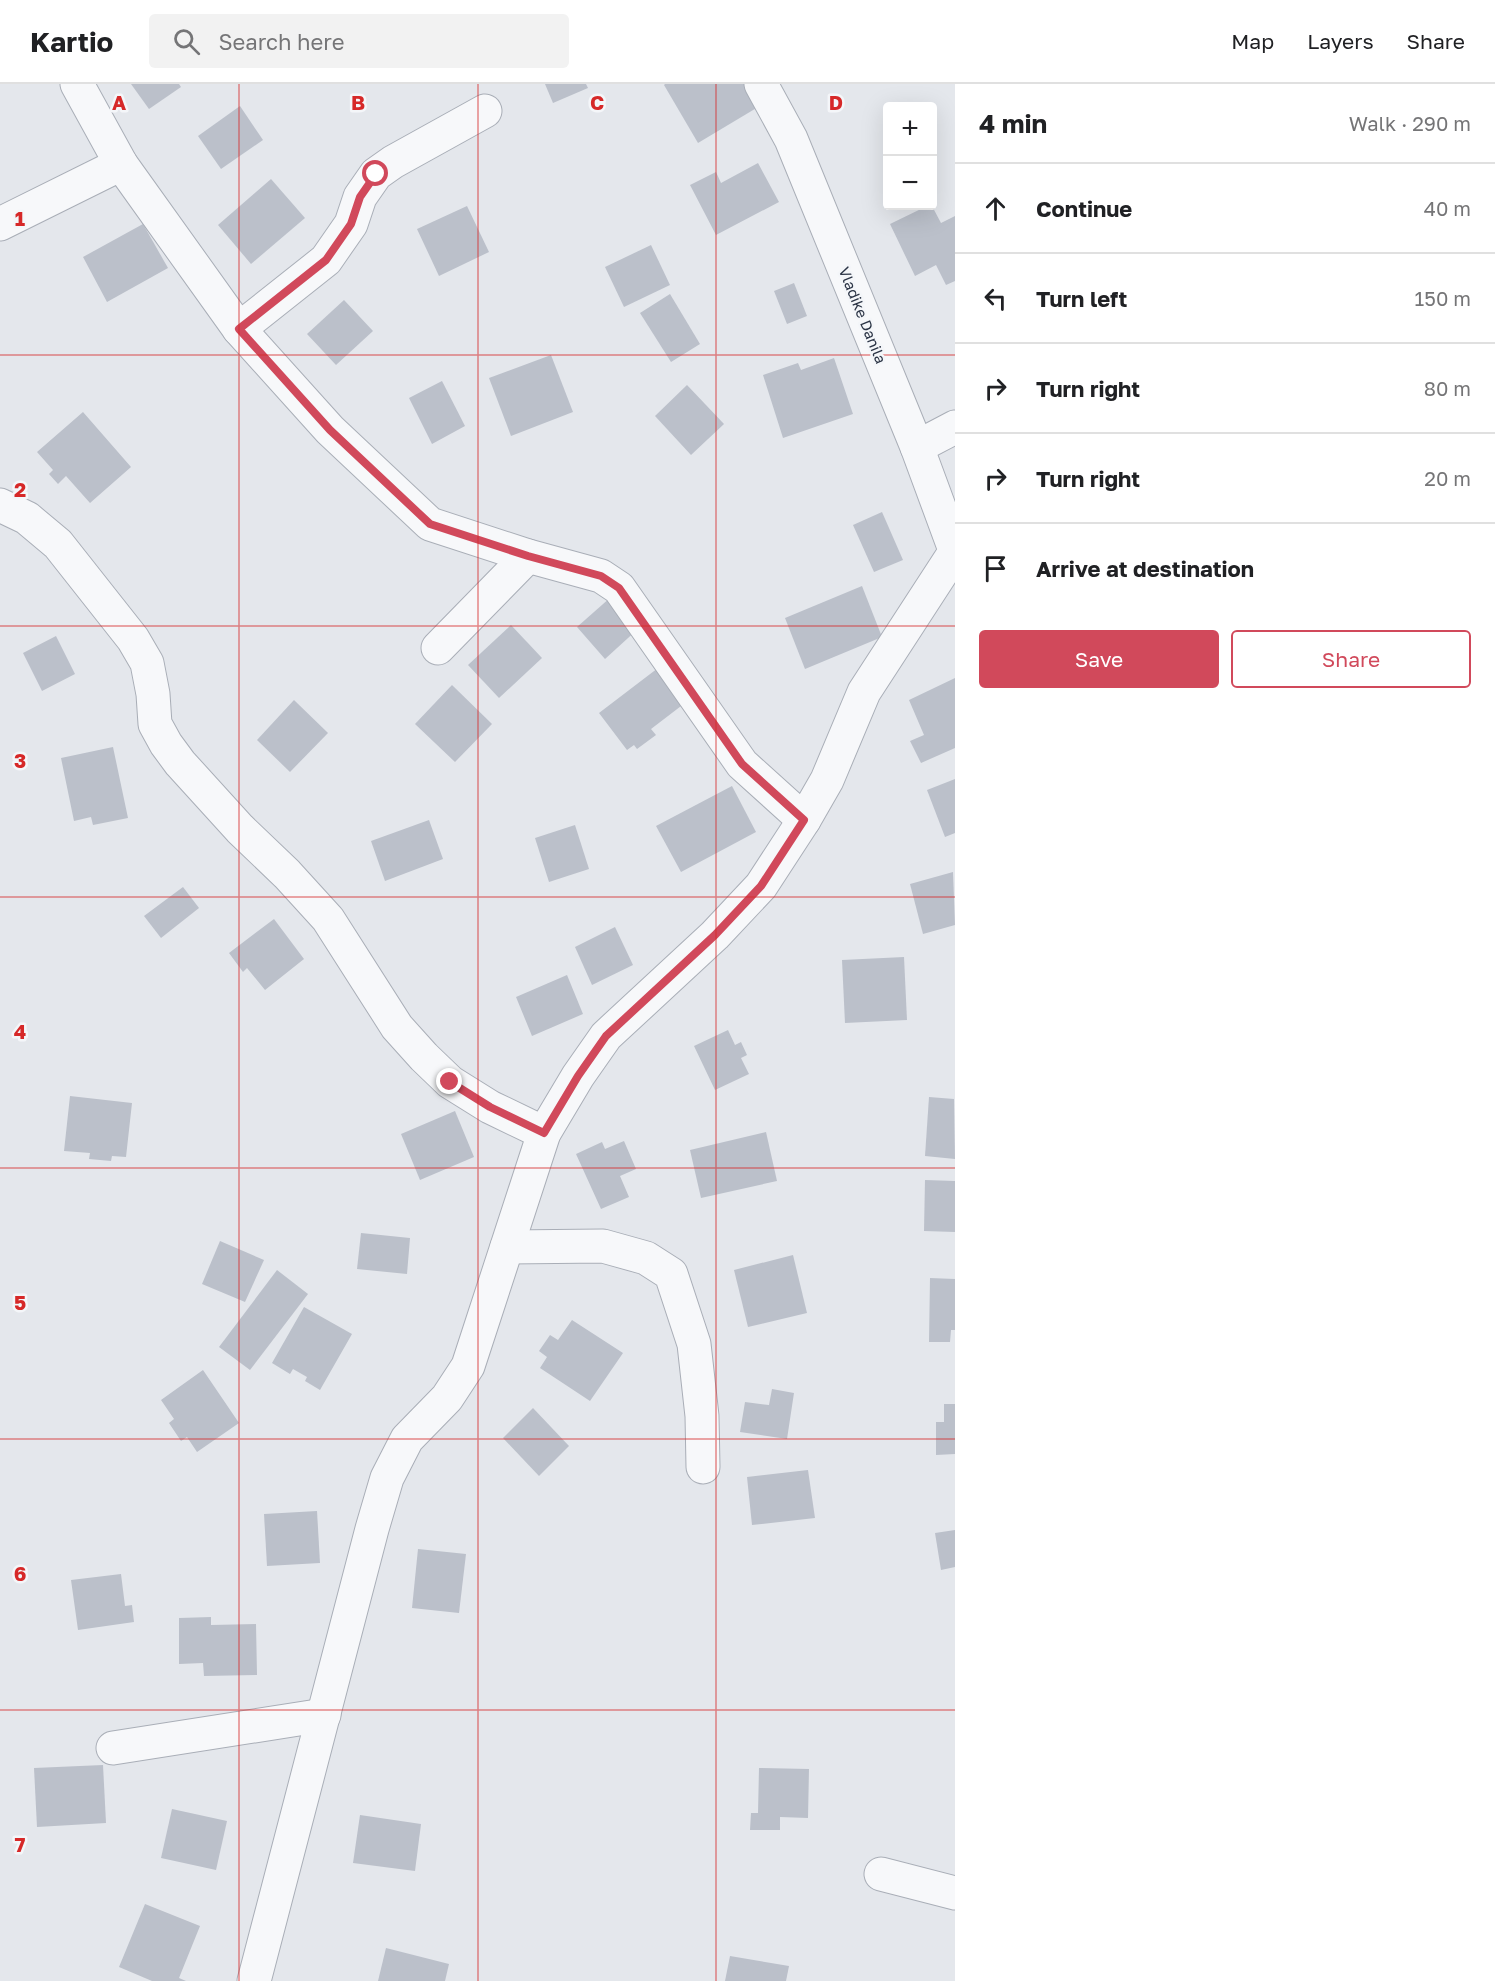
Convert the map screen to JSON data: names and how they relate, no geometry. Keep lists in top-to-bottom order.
{
  "streets": {
    "street": ["Vladike Danila"]
  },
  "page": {
    "header": "Kartio",
    "search": "Search here",
    "nav": ["Map", "Layers", "Share"],
    "heading": ["4 min", "Walk · 290 m"],
    "map_buttons": ["+", "−"],
    "list": [
      ["Continue", "40 m"],
      ["Turn left", "150 m"],
      ["Turn right", "80 m"],
      ["Turn right", "20 m"],
      "Arrive at destination"
    ],
    "buttons": ["Save", "Share"]
  },
  "grid": {
    "columns": [
      "A",
      "B",
      "C",
      "D"
    ],
    "rows": [
      "1",
      "2",
      "3",
      "4",
      "5",
      "6",
      "7"
    ]
  }
}
